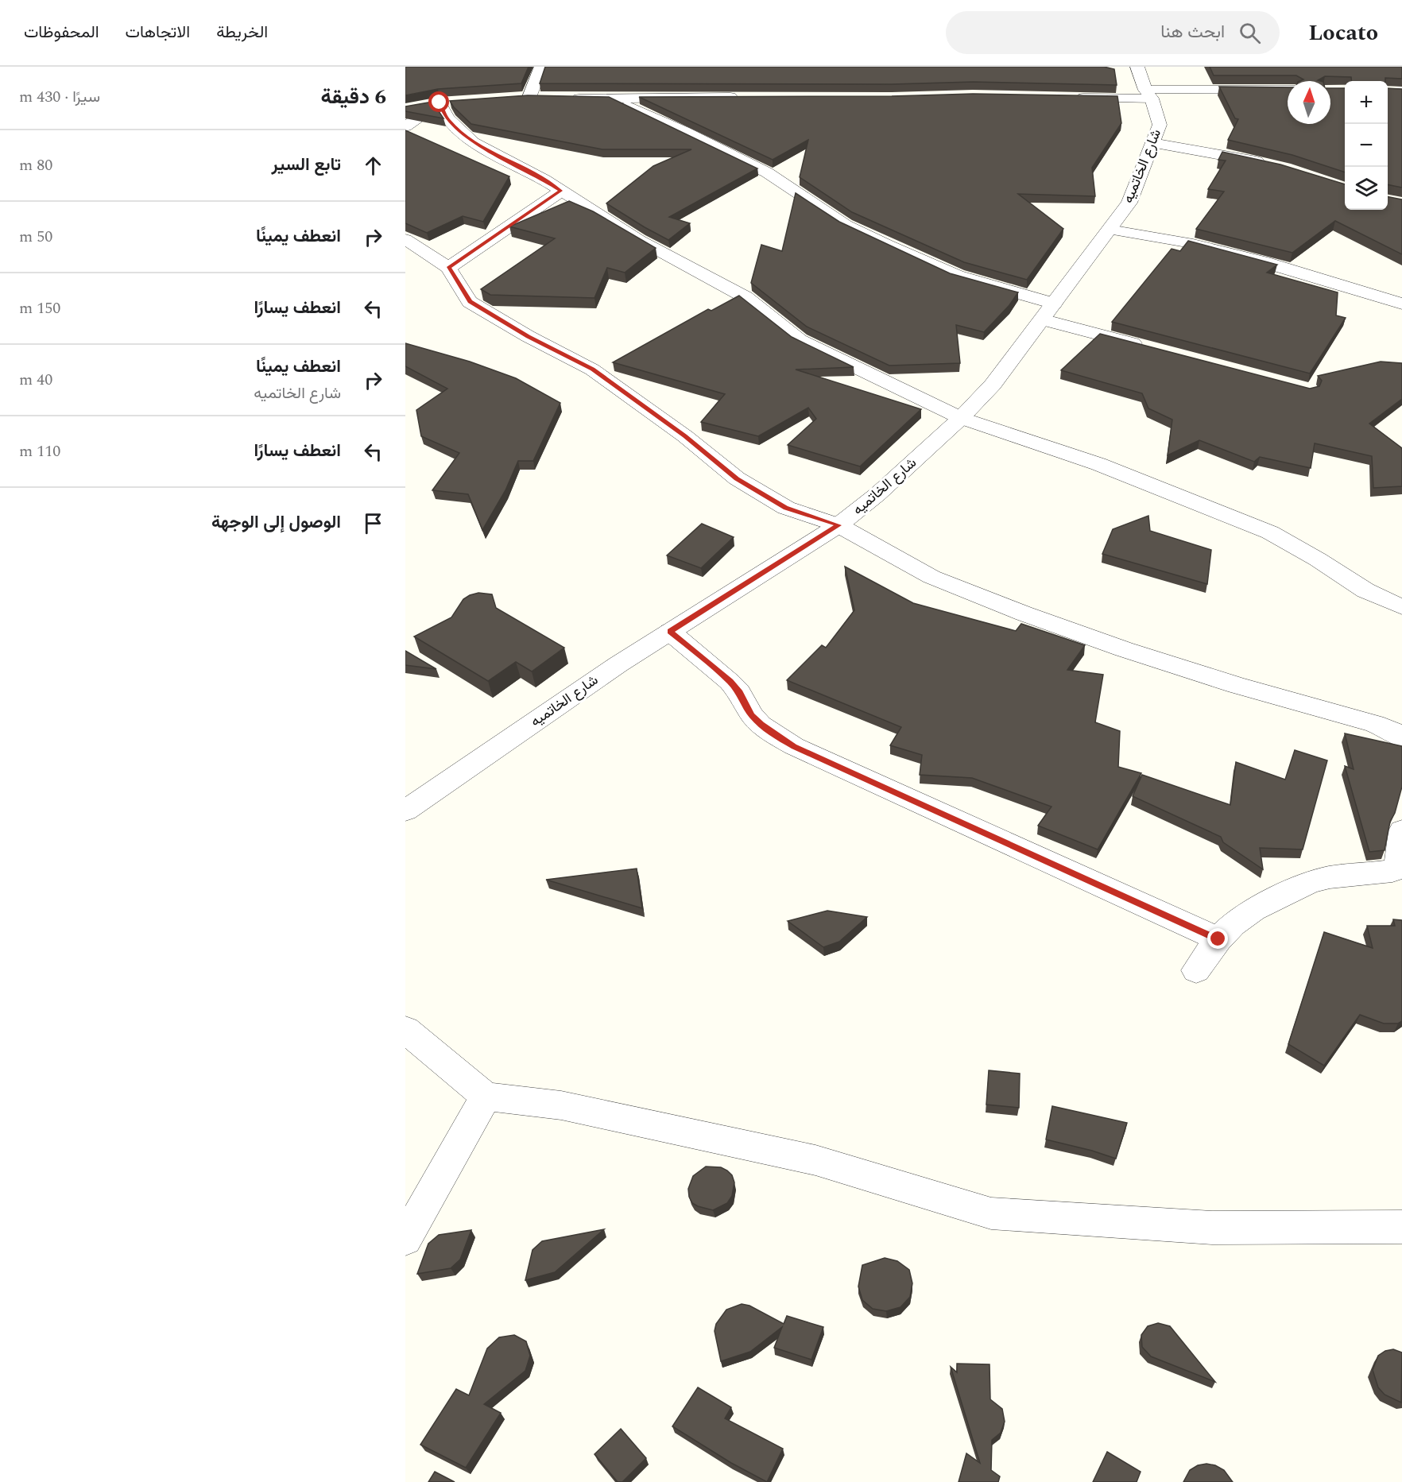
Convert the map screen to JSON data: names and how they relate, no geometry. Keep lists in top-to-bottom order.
{
  "streets": {
    "street": ["شارع الخاتميه"]
  },
  "north": "top",
  "page": {
    "header": "Locato",
    "search": "ابحث هنا",
    "nav": ["الخريطة", "الاتجاهات", "المحفوظات"],
    "heading": ["6 دقيقة", "سيرًا · 430 m"],
    "map_buttons": ["+", "−"],
    "list": [
      ["تابع السير", "80 m"],
      ["انعطف يمينًا", "50 m"],
      ["انعطف يسارًا", "150 m"],
      ["انعطف يمينًا", "شارع الخاتميه", "40 m"],
      ["انعطف يسارًا", "110 m"],
      "الوصول إلى الوجهة"
    ]
  }
}
